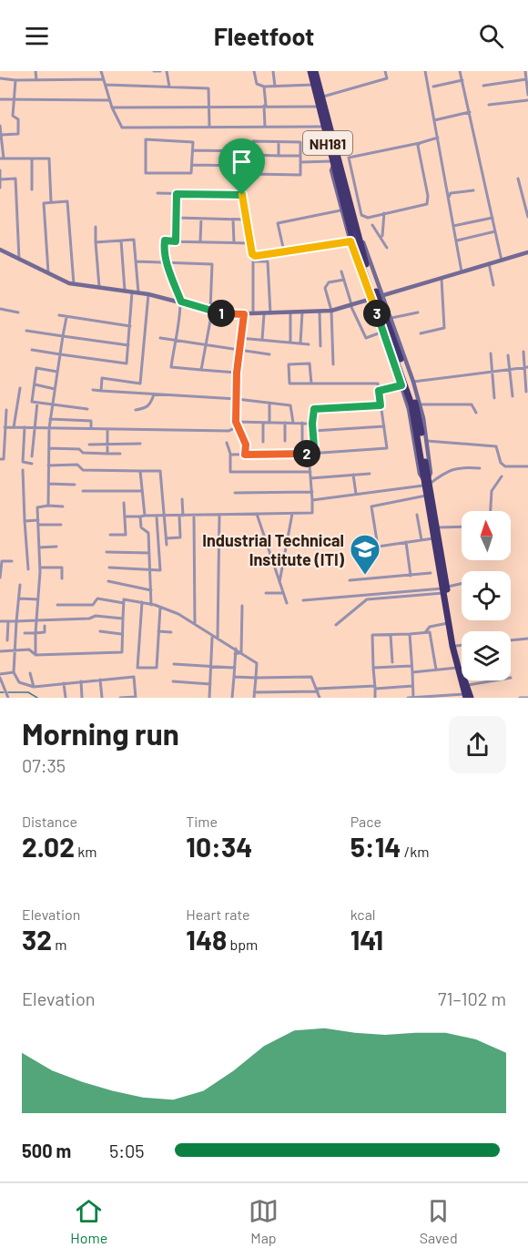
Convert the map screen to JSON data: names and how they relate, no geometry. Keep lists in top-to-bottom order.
{
  "streets": {
    "highway": ["NH181"]
  },
  "places": {
    "school or university": ["Industrial Technical Institute (ITI)"]
  },
  "north": "top",
  "page": {
    "header": "Fleetfoot",
    "pins": ["1", "3", "2"],
    "heading": ["Morning run", "07:35"],
    "stats": [
      ["Distance", "2.02 km"],
      ["Time", "10:34"],
      ["Pace", "5:14 /km"],
      ["Elevation", "32 m"],
      ["Heart rate", "148 bpm"],
      ["kcal", "141"]
    ],
    "chart": ["Elevation", "71–102 m"],
    "list": [
      {
        "name": "500 m",
        "note": "5:05"
      }
    ],
    "tabs": ["Home", "Map", "Saved"]
  }
}
